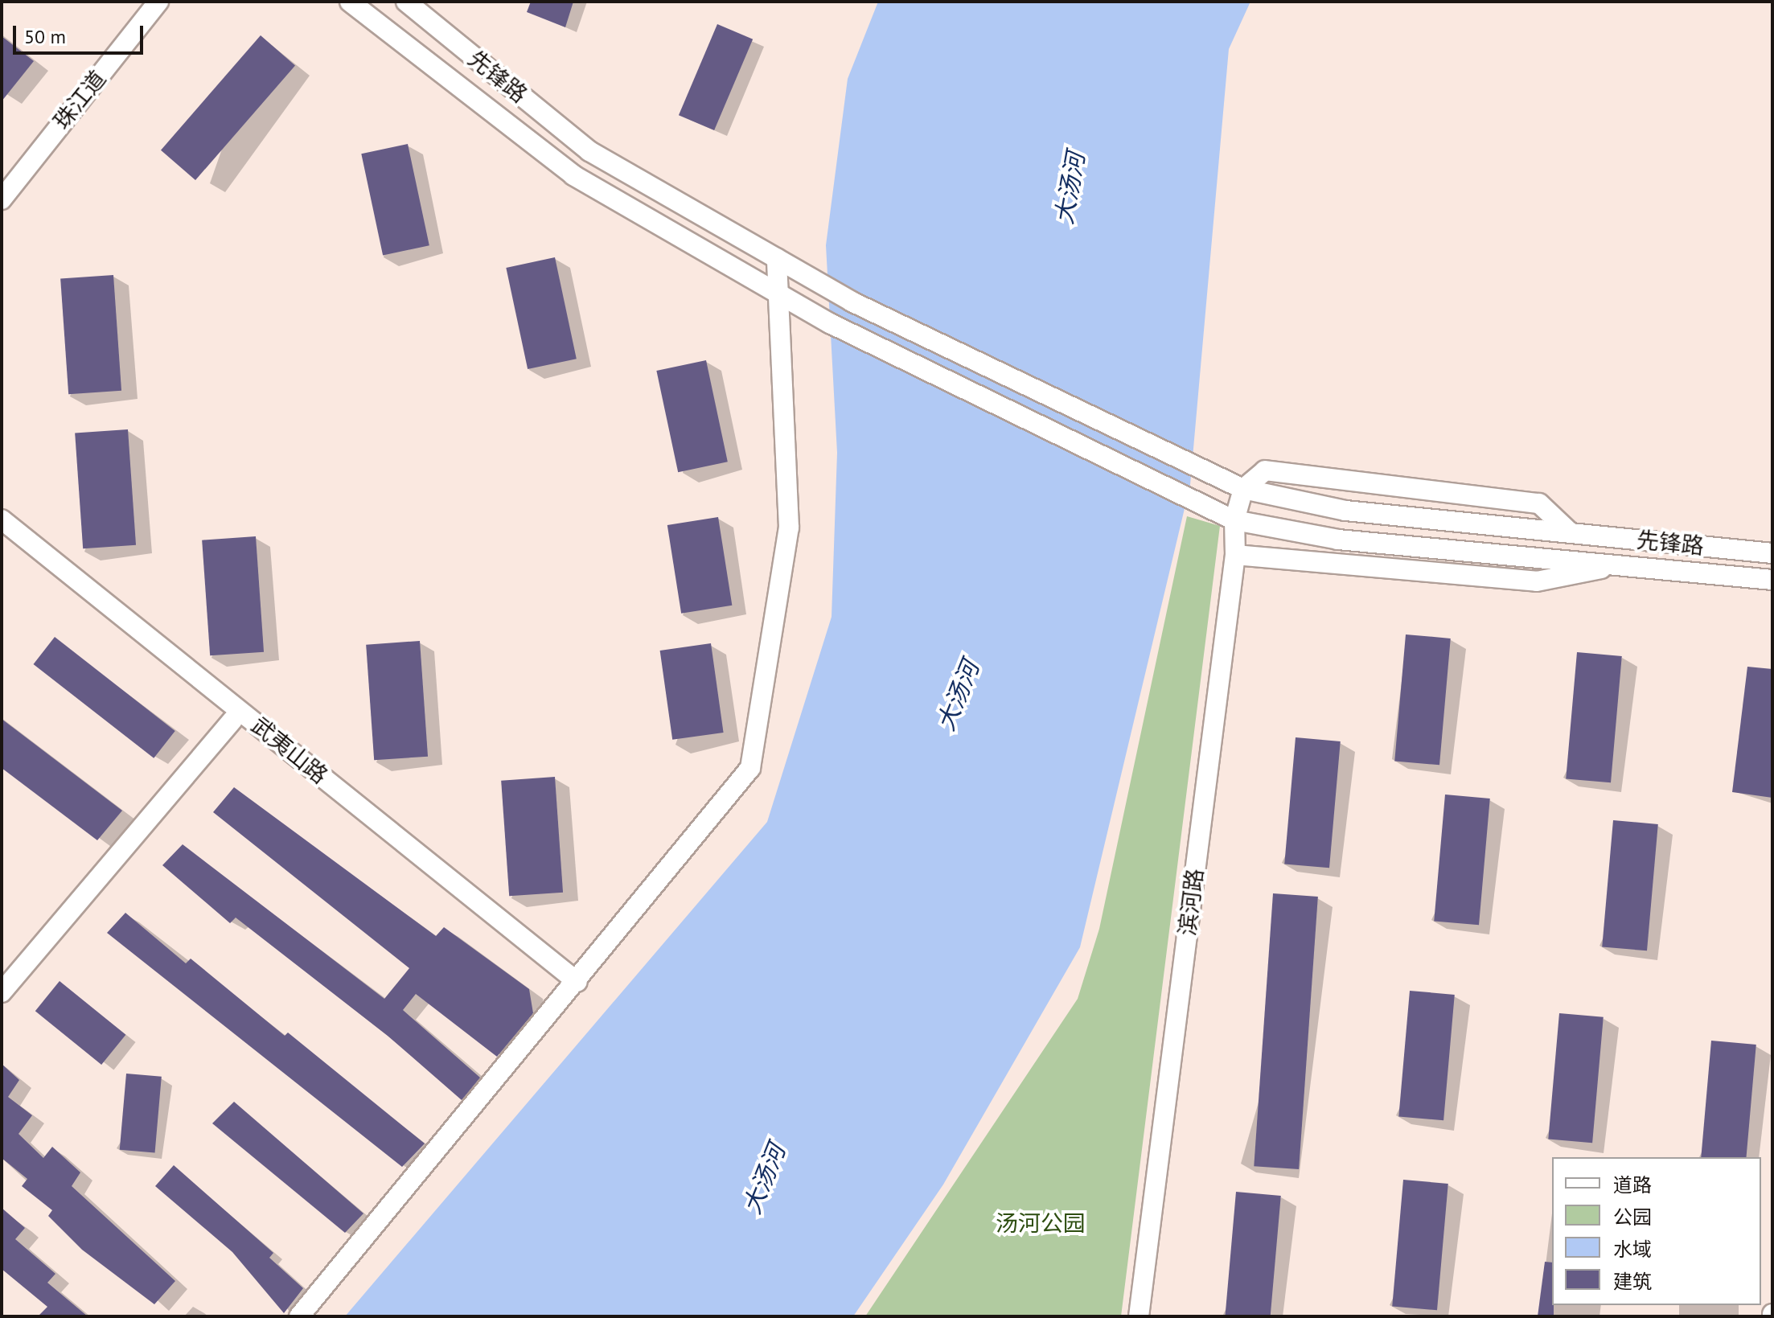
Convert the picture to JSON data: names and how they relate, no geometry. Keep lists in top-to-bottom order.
{
  "streets": {
    "street": [
      "先锋路",
      "珠江道",
      "武夷山路",
      "滨河路"
    ]
  },
  "crossings": [
    ["先锋路", "滨河路"]
  ],
  "water": ["大汤河"],
  "parks": ["汤河公园"],
  "legend": [
    "道路",
    "公园",
    "水域",
    "建筑"
  ],
  "scale_bar": "50 m"
}
